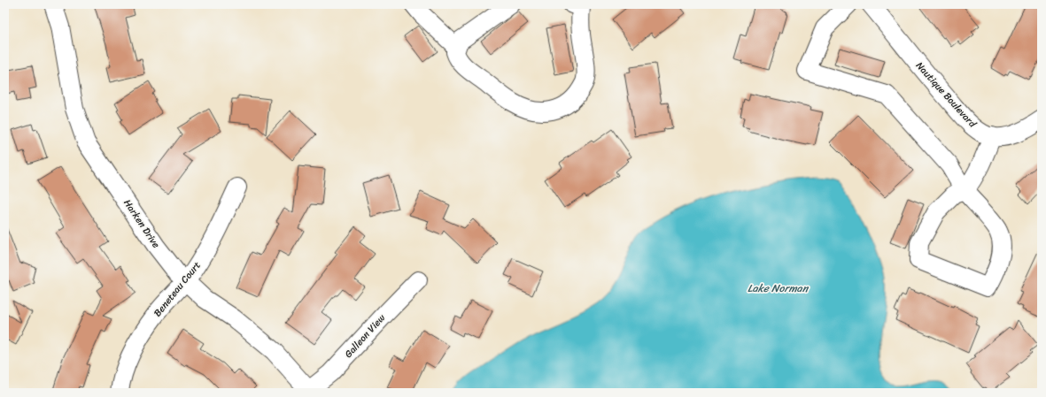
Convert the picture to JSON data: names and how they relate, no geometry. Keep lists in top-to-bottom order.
{
  "streets": {
    "street": [
      "Nautique Boulevard",
      "Harken Drive",
      "Beneteau Court",
      "Galleon View"
    ]
  },
  "crossings": [
    ["Harken Drive", "Beneteau Court"],
    ["Harken Drive", "Galleon View"]
  ],
  "water": ["Lake Norman"]
}
